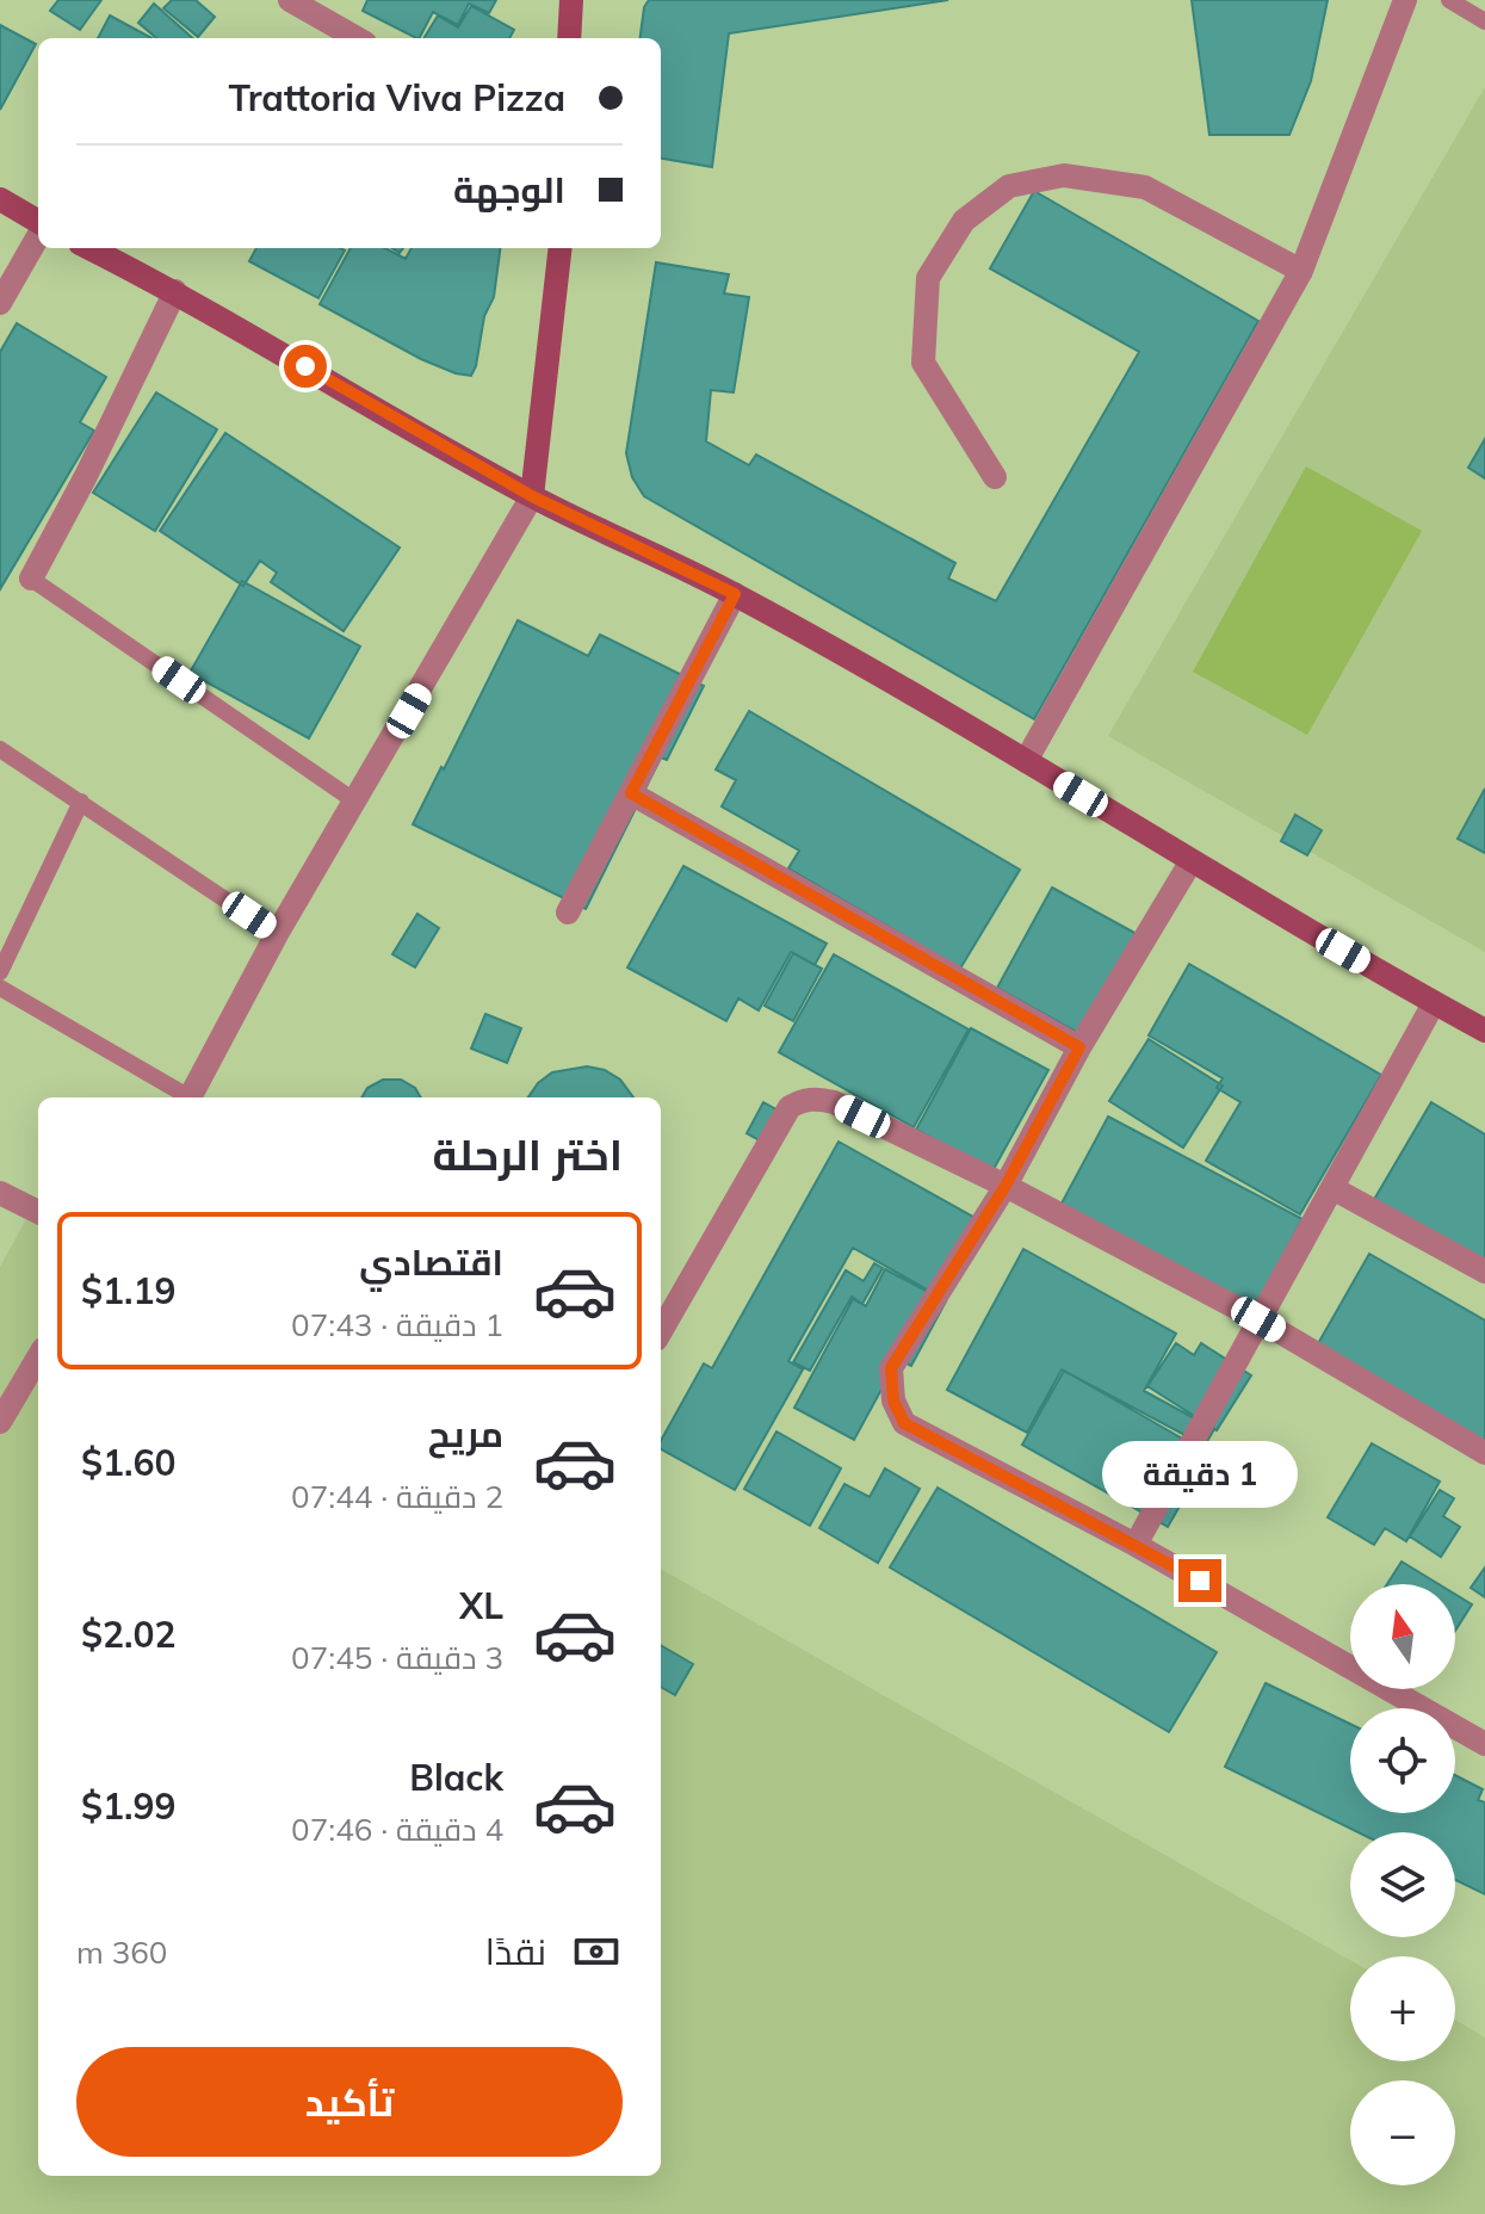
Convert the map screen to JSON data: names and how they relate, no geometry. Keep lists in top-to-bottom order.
{
  "north": "top",
  "page": {
    "banner": ["Trattoria Viva Pizza", "الوجهة"],
    "heading": "اختر الرحلة",
    "list": [
      {
        "name": "اقتصادي",
        "note": "1 دقيقة · 07:43",
        "value": "$1.19"
      },
      {
        "name": "مريح",
        "note": "2 دقيقة · 07:44",
        "value": "$1.60"
      },
      {
        "name": "XL",
        "note": "3 دقيقة · 07:45",
        "value": "$2.02"
      },
      {
        "name": "Black",
        "note": "4 دقيقة · 07:46",
        "value": "$1.99"
      }
    ],
    "bubble": "1 دقيقة",
    "map_buttons": ["+", "−"],
    "pay": ["نقدًا", "360 m"],
    "buttons": "تأكيد"
  }
}
